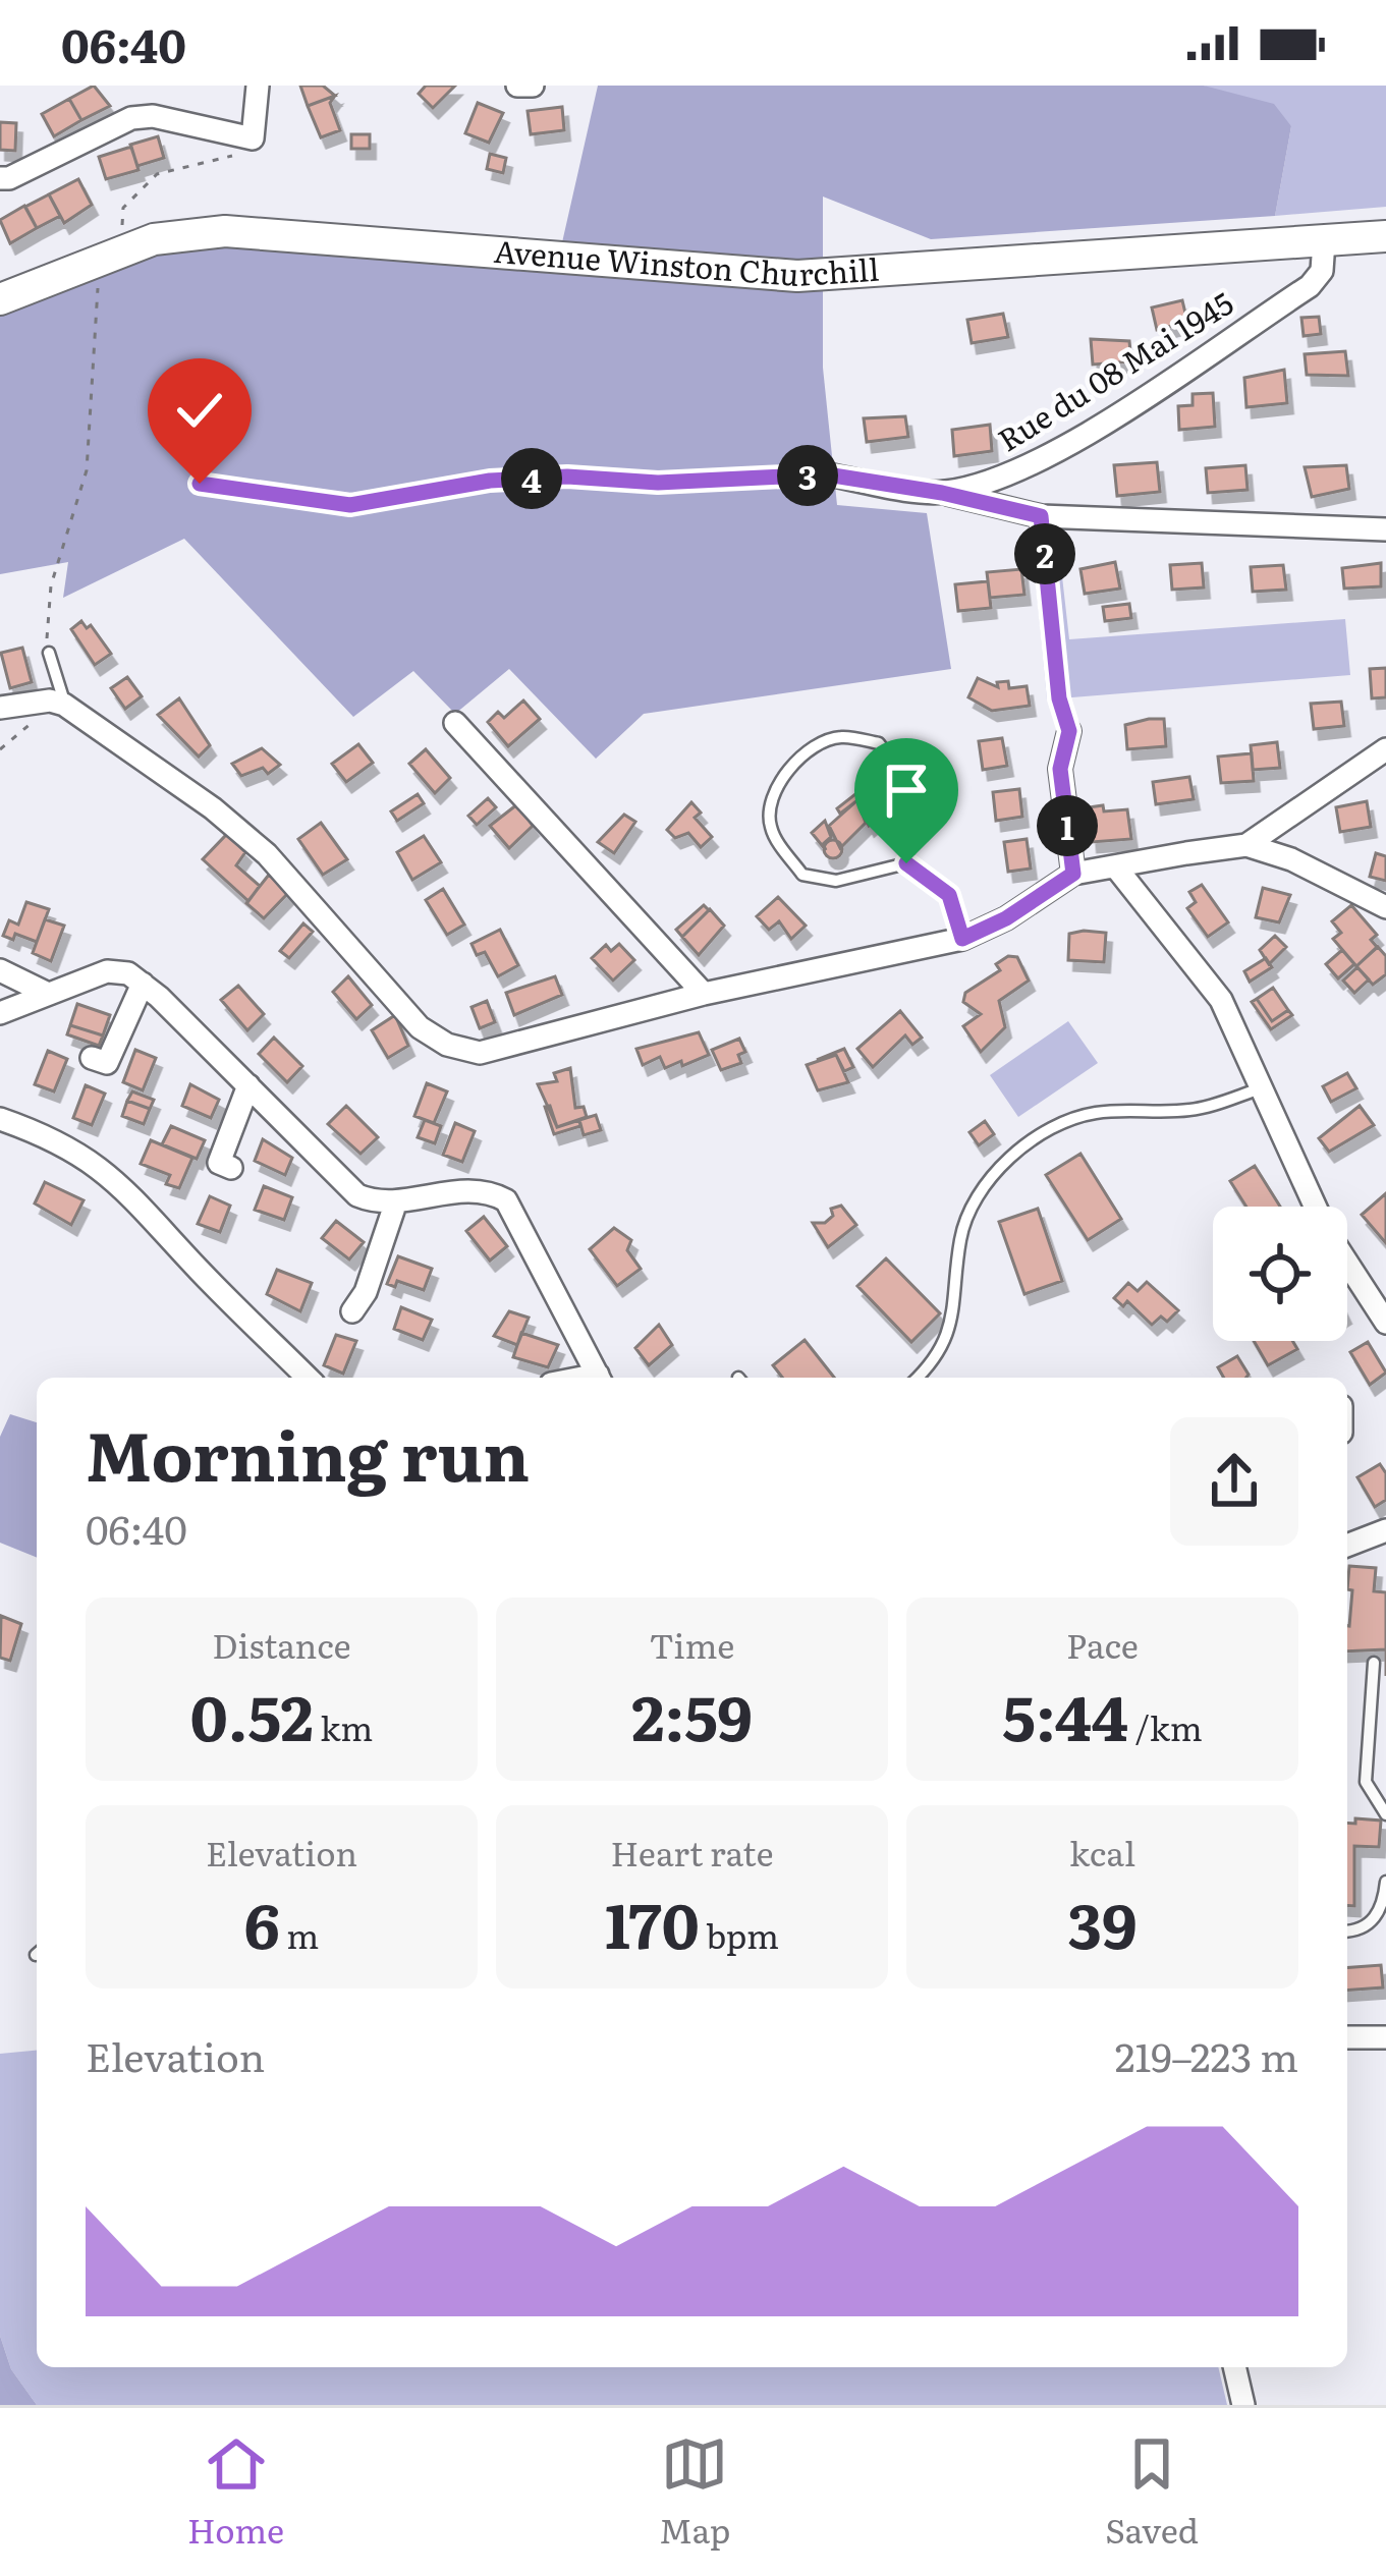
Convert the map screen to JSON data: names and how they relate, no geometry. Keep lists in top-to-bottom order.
{
  "streets": {
    "main road": ["Avenue Winston Churchill"],
    "street": ["Rue du 08 Mai 1945"]
  },
  "crossings": [
    ["Avenue Winston Churchill", "Rue du 08 Mai 1945"]
  ],
  "page": {
    "status": "06:40",
    "pins": [
      "3",
      "4",
      "2",
      "1"
    ],
    "heading": ["Morning run", "06:40"],
    "stats": [
      ["Distance", "0.52 km"],
      ["Time", "2:59"],
      ["Pace", "5:44 /km"],
      ["Elevation", "6 m"],
      ["Heart rate", "170 bpm"],
      ["kcal", "39"]
    ],
    "chart": ["Elevation", "219–223 m"],
    "tabs": ["Home", "Map", "Saved"]
  }
}
